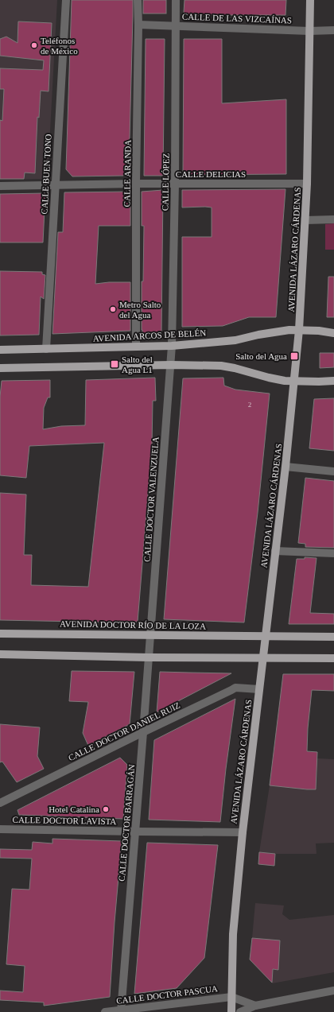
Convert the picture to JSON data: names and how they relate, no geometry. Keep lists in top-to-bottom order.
{
  "streets": {
    "main road": ["AVENIDA LÁZARO CÁRDENAS", "AVENIDA ARCOS DE BELÉN", "AVENIDA DOCTOR RÍO DE LA LOZA"],
    "street": [
      "CALLE DE LAS VIZCAÍNAS",
      "CALLE ARANDA",
      "CALLE BUEN TONO",
      "CALLE DELICIAS",
      "CALLE LÓPEZ",
      "CALLE DOCTOR VALENZUELA",
      "CALLE DOCTOR DANIEL RUIZ",
      "CALLE DOCTOR LAVISTA",
      "CALLE DOCTOR BARRAGÁN",
      "CALLE DOCTOR PASCUA"
    ]
  },
  "crossings": [
    ["CALLE DE LAS VIZCAÍNAS", "CALLE ARANDA"],
    ["CALLE DE LAS VIZCAÍNAS", "CALLE LÓPEZ"],
    ["CALLE DE LAS VIZCAÍNAS", "AVENIDA LÁZARO CÁRDENAS"],
    ["CALLE ARANDA", "CALLE DELICIAS"],
    ["CALLE ARANDA", "AVENIDA ARCOS DE BELÉN"],
    ["CALLE BUEN TONO", "CALLE DELICIAS"],
    ["CALLE BUEN TONO", "AVENIDA ARCOS DE BELÉN"],
    ["CALLE DELICIAS", "CALLE LÓPEZ"],
    ["CALLE DELICIAS", "AVENIDA LÁZARO CÁRDENAS"],
    ["CALLE LÓPEZ", "AVENIDA ARCOS DE BELÉN"],
    ["CALLE LÓPEZ", "CALLE DOCTOR VALENZUELA"],
    ["AVENIDA LÁZARO CÁRDENAS", "AVENIDA ARCOS DE BELÉN"],
    ["AVENIDA LÁZARO CÁRDENAS", "AVENIDA DOCTOR RÍO DE LA LOZA"],
    ["AVENIDA LÁZARO CÁRDENAS", "CALLE DOCTOR DANIEL RUIZ"],
    ["AVENIDA LÁZARO CÁRDENAS", "CALLE DOCTOR LAVISTA"],
    ["AVENIDA LÁZARO CÁRDENAS", "CALLE DOCTOR PASCUA"],
    ["CALLE DOCTOR VALENZUELA", "AVENIDA DOCTOR RÍO DE LA LOZA"],
    ["CALLE DOCTOR VALENZUELA", "CALLE DOCTOR BARRAGÁN"],
    ["AVENIDA DOCTOR RÍO DE LA LOZA", "CALLE DOCTOR BARRAGÁN"],
    ["CALLE DOCTOR DANIEL RUIZ", "CALLE DOCTOR BARRAGÁN"],
    ["CALLE DOCTOR LAVISTA", "CALLE DOCTOR BARRAGÁN"],
    ["CALLE DOCTOR BARRAGÁN", "CALLE DOCTOR PASCUA"]
  ],
  "places": {
    "other": ["Teléfonos de México", "Metro Salto del Agua", "Hotel Catalina"],
    "transit": ["Salto del Agua", "Salto del Agua L1"]
  },
  "house_numbers": ["2"]
}
